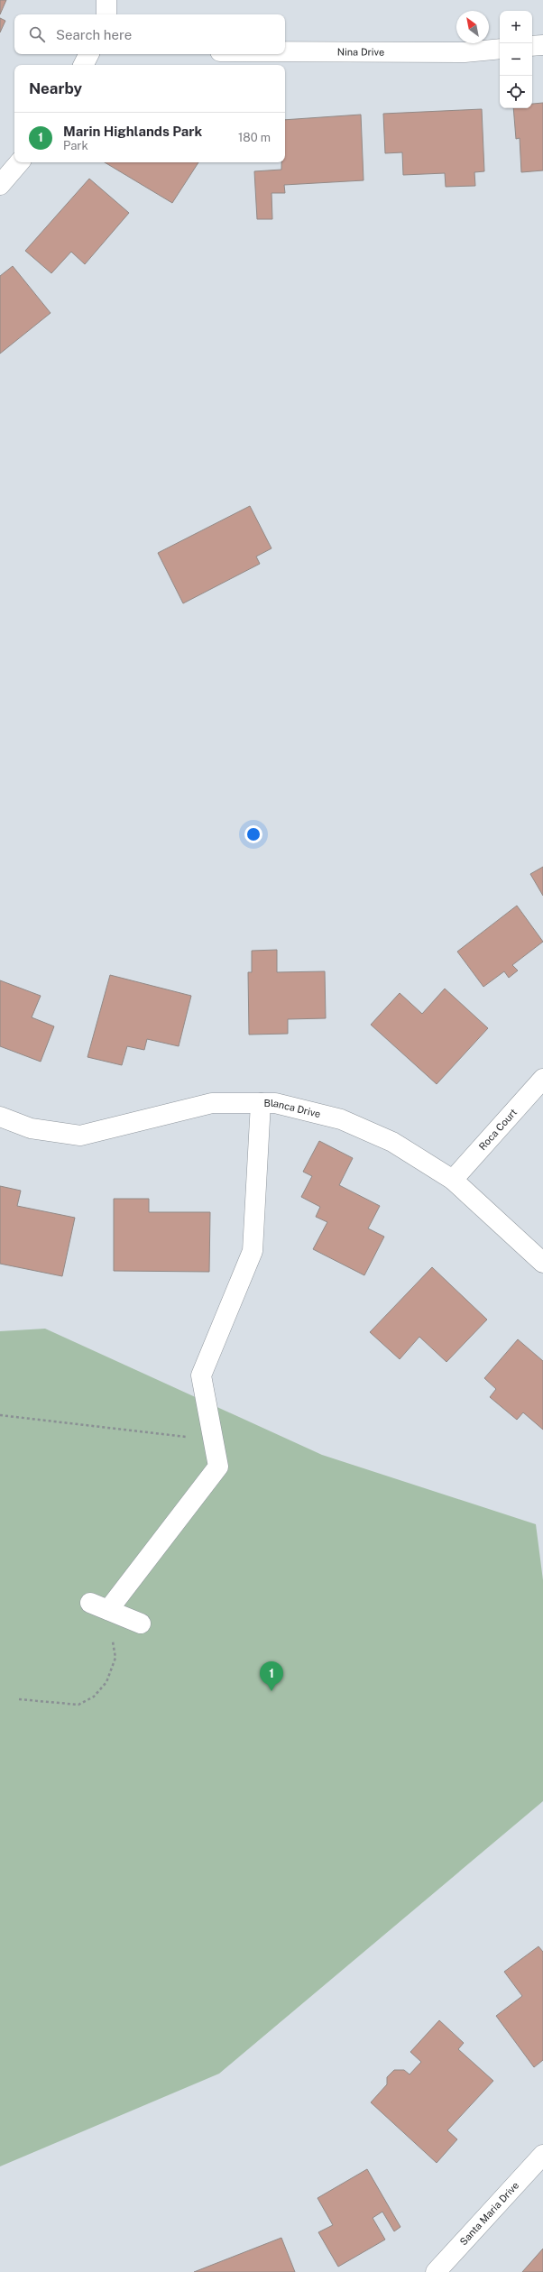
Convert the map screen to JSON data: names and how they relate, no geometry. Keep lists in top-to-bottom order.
{
  "streets": {
    "street": [
      "Nina Drive",
      "Blanca Drive",
      "Roca Court",
      "Santa Maria Drive"
    ]
  },
  "crossings": [
    ["Blanca Drive", "Roca Court"]
  ],
  "north": "top left",
  "page": {
    "map_buttons": ["+", "−"],
    "search": "Search here",
    "heading": "Nearby",
    "list": [
      {
        "mark": "1",
        "name": "Marin Highlands Park",
        "note": "Park",
        "value": "180 m"
      }
    ],
    "pins": "1"
  }
}
